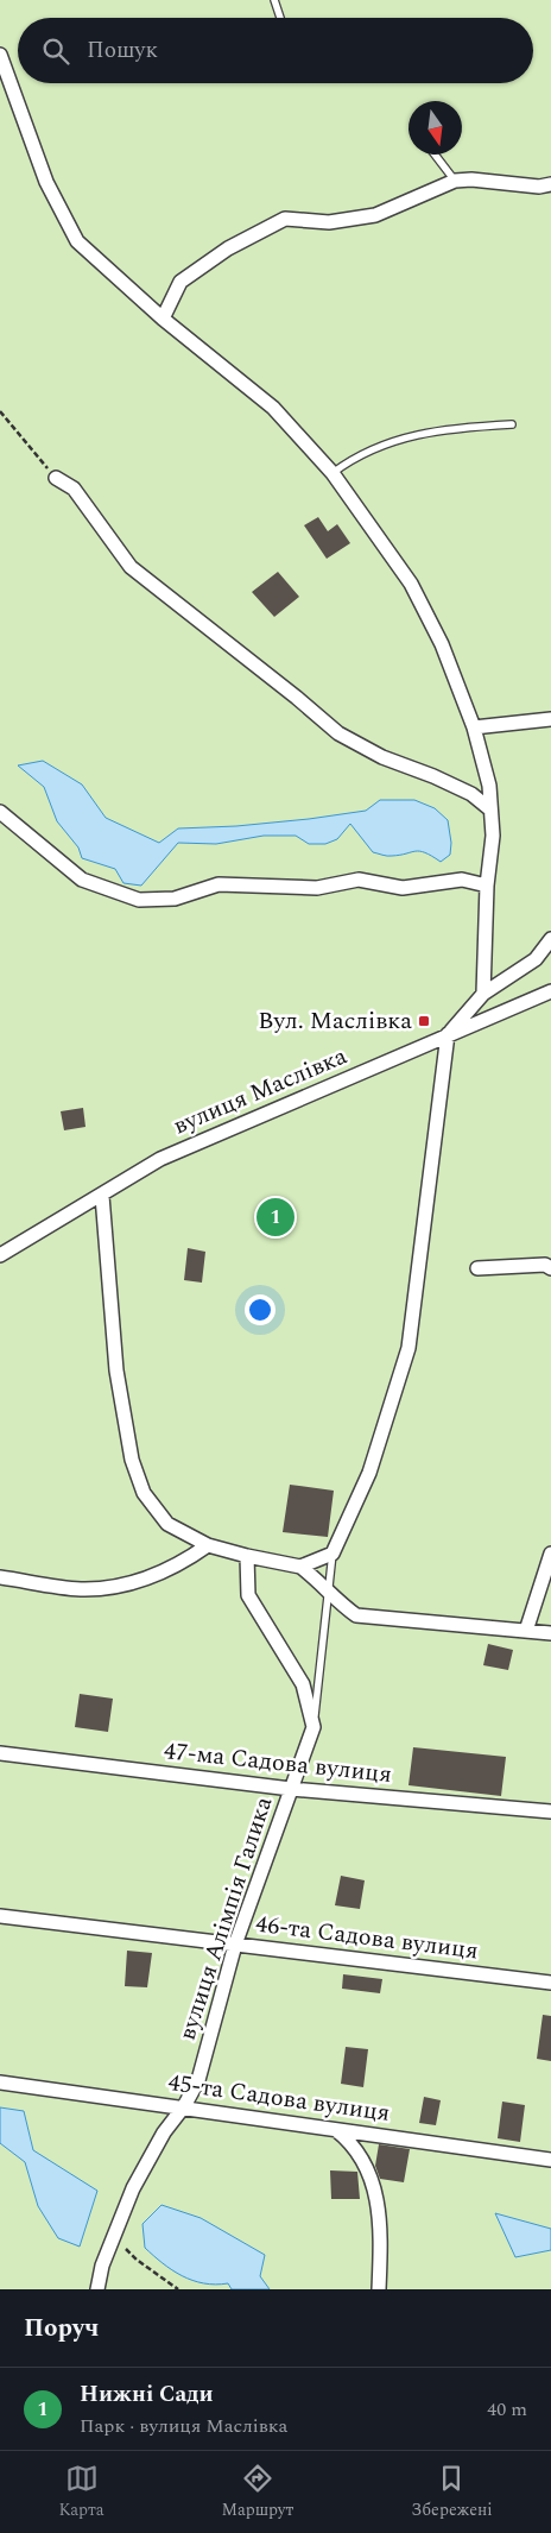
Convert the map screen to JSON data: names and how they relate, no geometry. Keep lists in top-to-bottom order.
{
  "streets": {
    "street": [
      "вулиця Маслівка",
      "47-ма Садова вулиця",
      "вулиця Алімпія Галика",
      "46-та Садова вулиця",
      "45-та Садова вулиця"
    ]
  },
  "crossings": [
    ["47-ма Садова вулиця", "вулиця Алімпія Галика"],
    ["вулиця Алімпія Галика", "46-та Садова вулиця"],
    ["вулиця Алімпія Галика", "45-та Садова вулиця"]
  ],
  "places": {
    "transit": ["Вул. Маслівка"]
  },
  "north": "bottom",
  "page": {
    "search": "Пошук",
    "pins": "1",
    "heading": "Поруч",
    "list": [
      {
        "mark": "1",
        "name": "Нижні Сади",
        "note": "Парк · вулиця Маслівка",
        "value": "40 m"
      }
    ],
    "nav": ["Карта", "Маршрут", "Збережені"]
  }
}
